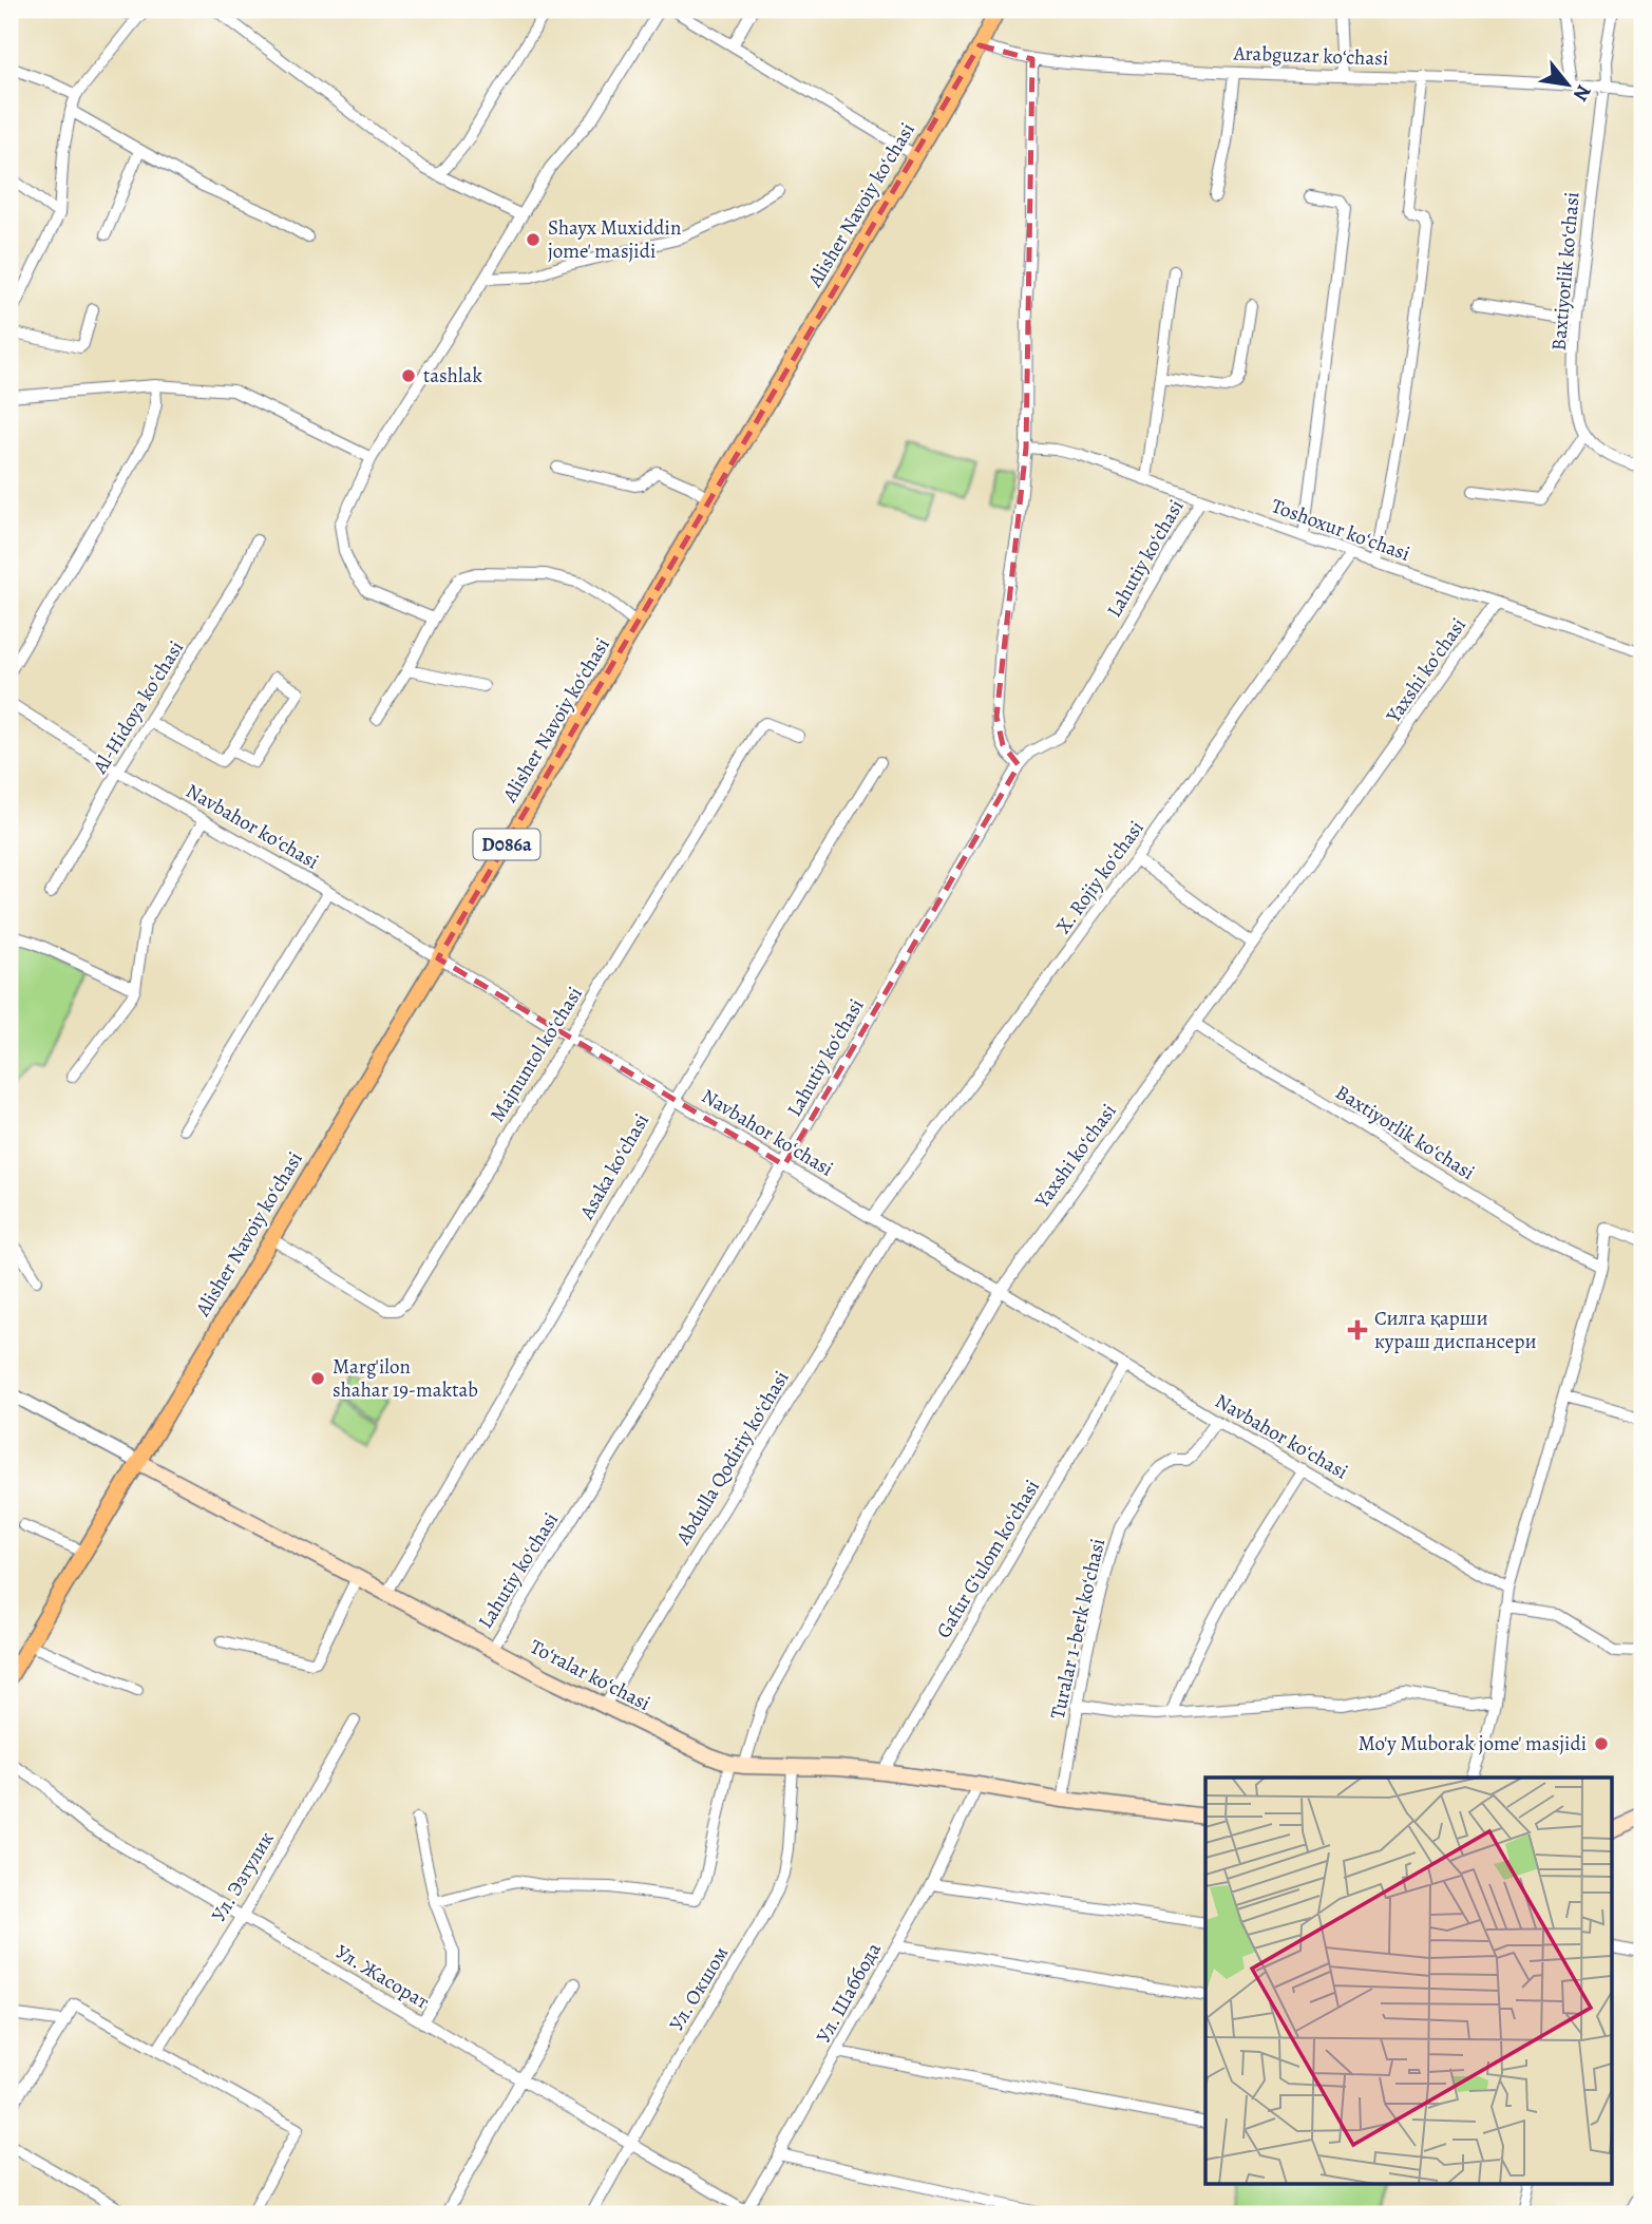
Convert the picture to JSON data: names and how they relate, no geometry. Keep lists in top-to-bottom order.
{
  "streets": {
    "main road": ["Alisher Navoiy koʻchasi", "D086a", "Toʻralar koʻchasi"],
    "street": [
      "Arabguzar koʻchasi",
      "Baxtiyorlik koʻchasi",
      "Toshoxur koʻchasi",
      "Lahutiy koʻchasi",
      "Yaxshi koʻchasi",
      "Al-Hidoya koʻchasi",
      "Navbahor koʻchasi",
      "X. Rojiy koʻchasi",
      "Majnuntol koʻchasi",
      "Asaka koʻchasi",
      "Abdulla Qodiriy koʻchasi",
      "Gafur Gʻulom koʻchasi",
      "Turalar 1-berk koʻchasi",
      "Ул. Эзгулик",
      "Ул. Жасорат",
      "Ул. Окшом",
      "Ул. Шаббода"
    ]
  },
  "crossings": [
    ["Arabguzar koʻchasi", "Alisher Navoiy koʻchasi"],
    ["Arabguzar koʻchasi", "Baxtiyorlik koʻchasi"],
    ["Alisher Navoiy koʻchasi", "Navbahor koʻchasi"],
    ["Alisher Navoiy koʻchasi", "Majnuntol koʻchasi"],
    ["Alisher Navoiy koʻchasi", "Toʻralar koʻchasi"],
    ["Baxtiyorlik koʻchasi", "Yaxshi koʻchasi"],
    ["Toshoxur koʻchasi", "Lahutiy koʻchasi"],
    ["Toshoxur koʻchasi", "Yaxshi koʻchasi"],
    ["Toshoxur koʻchasi", "X. Rojiy koʻchasi"],
    ["Lahutiy koʻchasi", "Navbahor koʻchasi"],
    ["Lahutiy koʻchasi", "Toʻralar koʻchasi"],
    ["Yaxshi koʻchasi", "Navbahor koʻchasi"],
    ["Yaxshi koʻchasi", "Toʻralar koʻchasi"],
    ["Al-Hidoya koʻchasi", "Navbahor koʻchasi"],
    ["Navbahor koʻchasi", "X. Rojiy koʻchasi"],
    ["Navbahor koʻchasi", "Majnuntol koʻchasi"],
    ["Navbahor koʻchasi", "Asaka koʻchasi"],
    ["Navbahor koʻchasi", "Abdulla Qodiriy koʻchasi"],
    ["Navbahor koʻchasi", "Gafur Gʻulom koʻchasi"],
    ["Navbahor koʻchasi", "Turalar 1-berk koʻchasi"],
    ["Asaka koʻchasi", "Toʻralar koʻchasi"],
    ["Abdulla Qodiriy koʻchasi", "Toʻralar koʻchasi"],
    ["Gafur Gʻulom koʻchasi", "Toʻralar koʻchasi"],
    ["Turalar 1-berk koʻchasi", "Toʻralar koʻchasi"],
    ["Toʻralar koʻchasi", "Ул. Окшом"],
    ["Toʻralar koʻchasi", "Ул. Шаббода"],
    ["Ул. Эзгулик", "Ул. Жасорат"],
    ["Ул. Жасорат", "Ул. Окшом"],
    ["Ул. Жасорат", "Ул. Шаббода"]
  ],
  "places": {
    "other": [
      "Shayx Muxiddin jome' masjidi",
      "tashlak",
      "Marg'ilon shahar 19-maktab",
      "Mo'y Muborak jome' masjidi"
    ],
    "health": ["Силга қарши кураш диспансери"]
  },
  "north": "bottom right"
}
